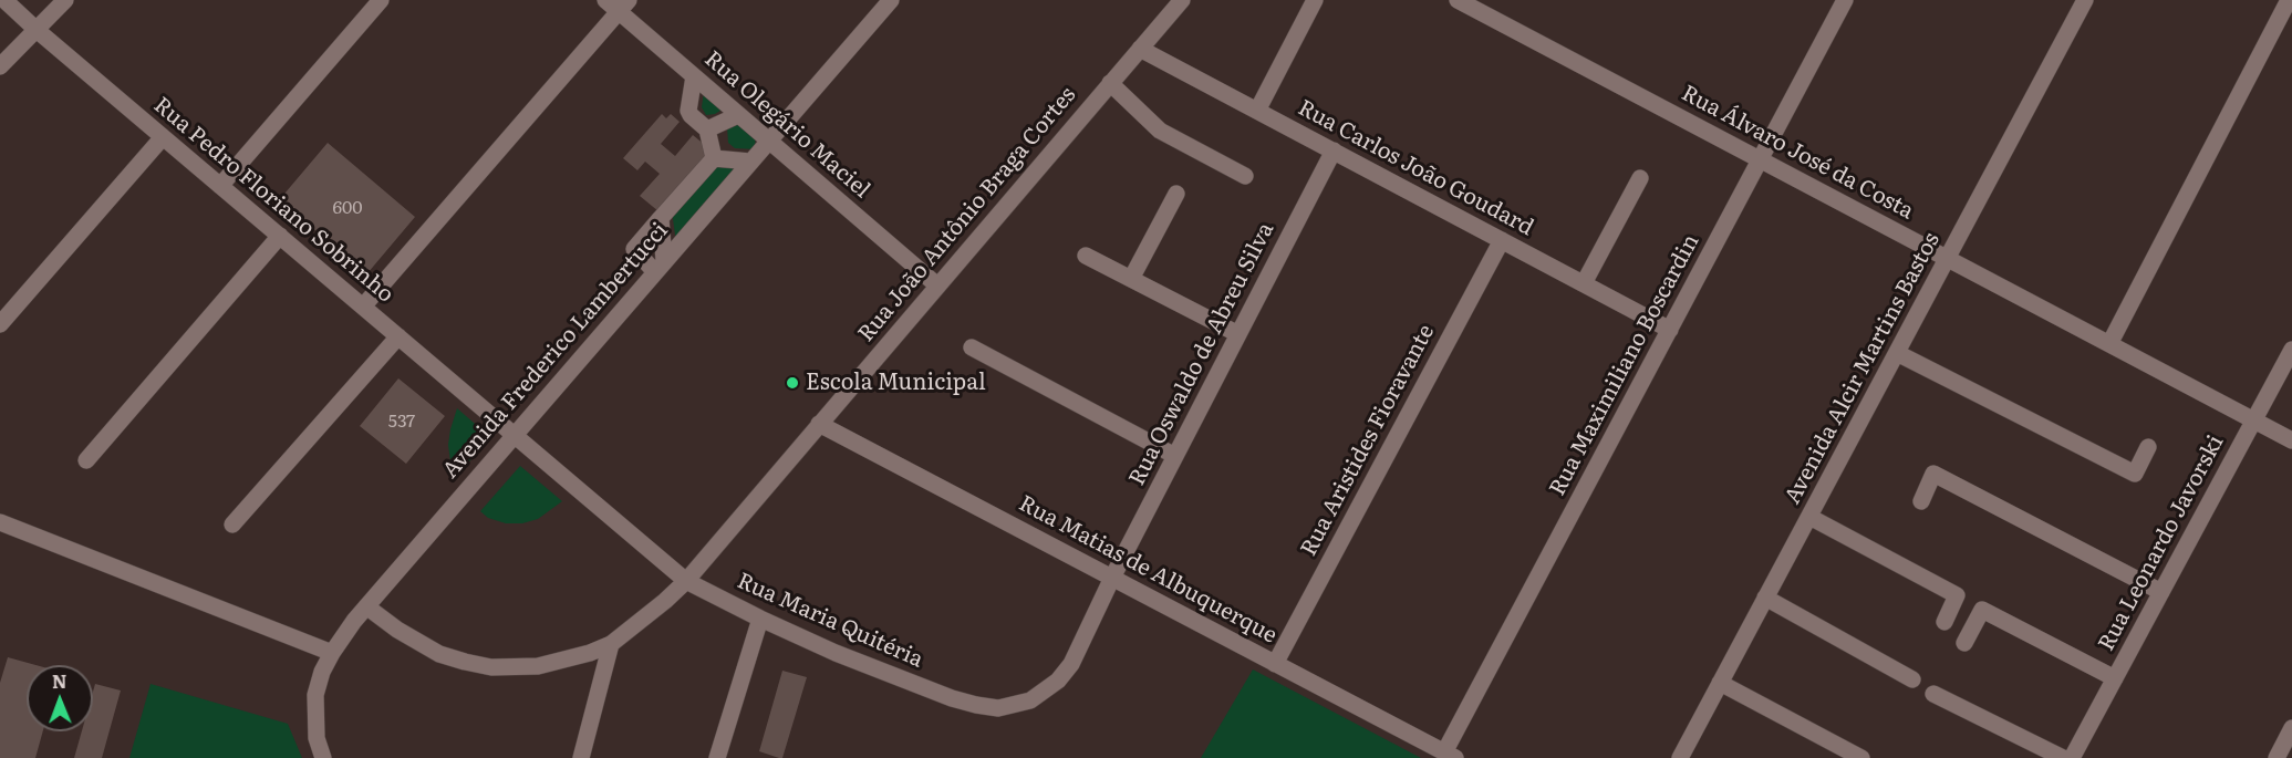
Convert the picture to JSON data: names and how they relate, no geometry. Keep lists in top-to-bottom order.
{
  "streets": {
    "street": [
      "Rua Olegário Maciel",
      "Rua Álvaro José da Costa",
      "Rua Carlos João Goudard",
      "Rua Pedro Floriano Sobrinho",
      "Rua João Antônio Braga Cortes",
      "Avenida Frederico Lambertucci",
      "Rua Oswaldo de Abreu Silva",
      "Rua Maximiliano Boscardin",
      "Avenida Alcir Martins Bastos",
      "Rua Aristides Fioravante",
      "Rua Leonardo Javorski",
      "Rua Matias de Albuquerque",
      "Rua Maria Quitéria"
    ]
  },
  "crossings": [
    ["Rua Olegário Maciel", "Rua João Antônio Braga Cortes"],
    ["Rua Olegário Maciel", "Avenida Frederico Lambertucci"],
    ["Rua Álvaro José da Costa", "Rua Maximiliano Boscardin"],
    ["Rua Álvaro José da Costa", "Avenida Alcir Martins Bastos"],
    ["Rua Álvaro José da Costa", "Rua Leonardo Javorski"],
    ["Rua Carlos João Goudard", "Rua João Antônio Braga Cortes"],
    ["Rua Carlos João Goudard", "Rua Oswaldo de Abreu Silva"],
    ["Rua Carlos João Goudard", "Rua Maximiliano Boscardin"],
    ["Rua Carlos João Goudard", "Rua Aristides Fioravante"],
    ["Rua Pedro Floriano Sobrinho", "Avenida Frederico Lambertucci"],
    ["Rua Pedro Floriano Sobrinho", "Rua Maria Quitéria"],
    ["Rua João Antônio Braga Cortes", "Avenida Frederico Lambertucci"],
    ["Rua João Antônio Braga Cortes", "Rua Matias de Albuquerque"],
    ["Rua João Antônio Braga Cortes", "Rua Maria Quitéria"],
    ["Avenida Frederico Lambertucci", "Rua Maria Quitéria"],
    ["Rua Oswaldo de Abreu Silva", "Rua Matias de Albuquerque"],
    ["Rua Oswaldo de Abreu Silva", "Rua Maria Quitéria"],
    ["Rua Maximiliano Boscardin", "Rua Matias de Albuquerque"],
    ["Rua Aristides Fioravante", "Rua Matias de Albuquerque"],
    ["Rua Matias de Albuquerque", "Rua Maria Quitéria"]
  ],
  "places": ["Escola Municipal"],
  "house_numbers": ["600", "537"],
  "north": "top"
}
